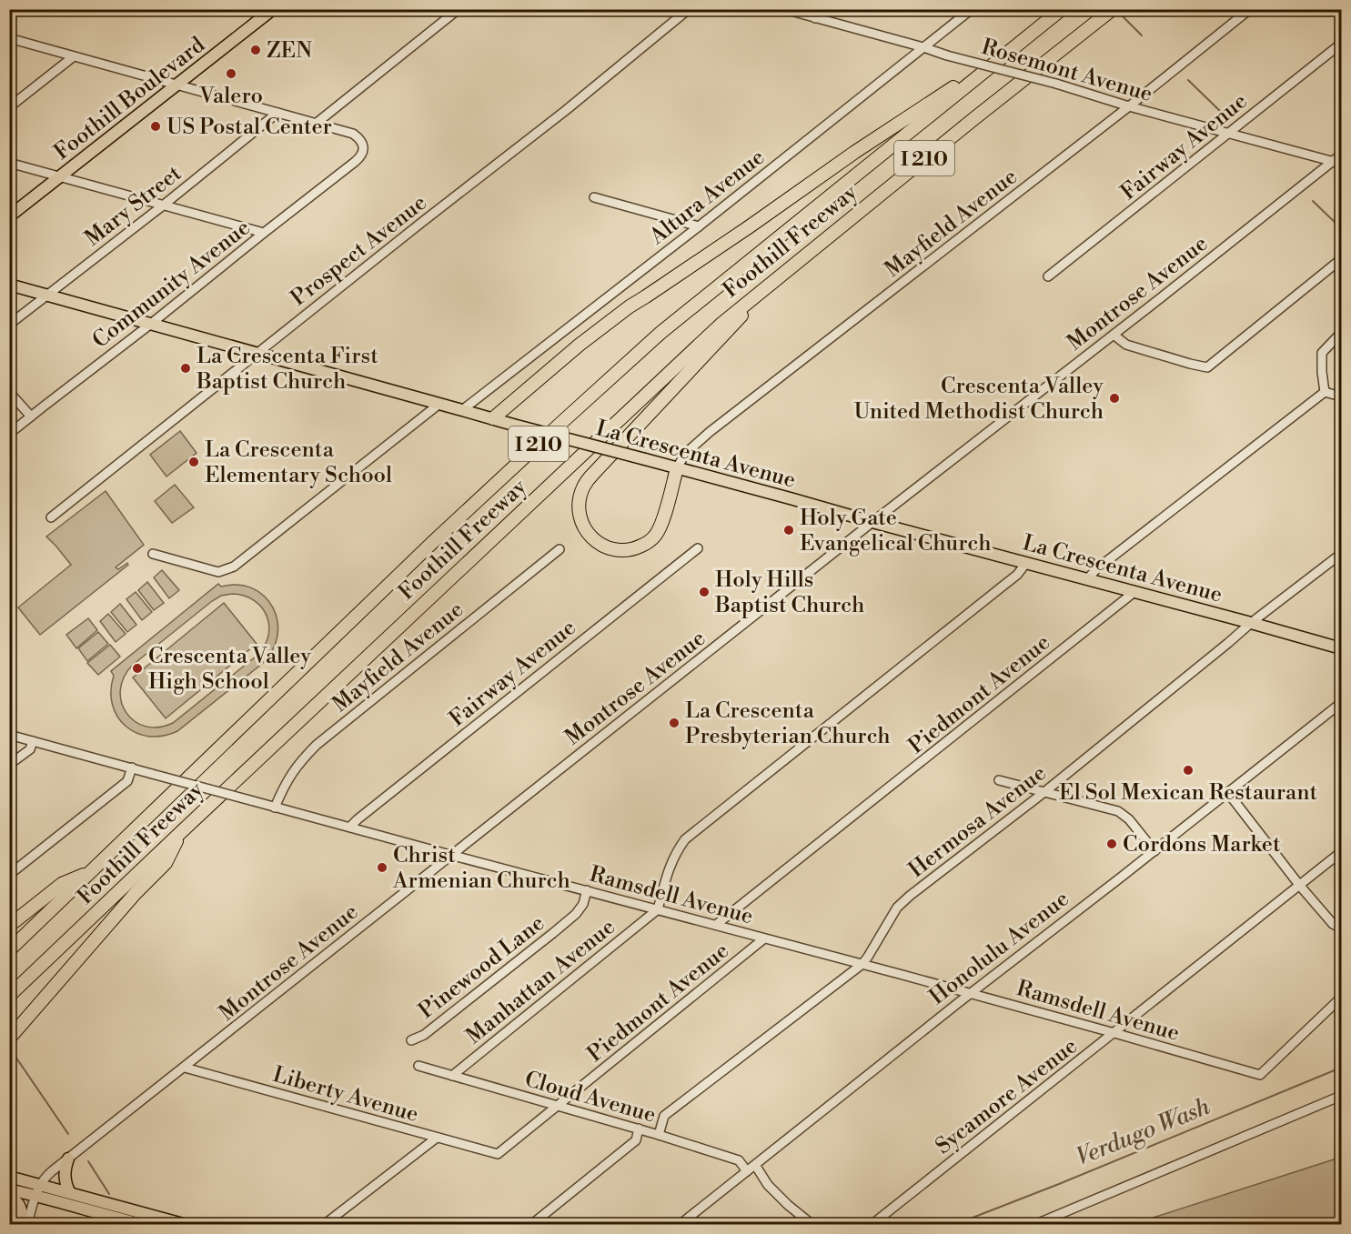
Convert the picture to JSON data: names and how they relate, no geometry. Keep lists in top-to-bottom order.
{
  "streets": {
    "highway": ["I 210", "Foothill Freeway"],
    "main road": ["Foothill Boulevard", "La Crescenta Avenue"],
    "street": [
      "Rosemont Avenue",
      "Fairway Avenue",
      "Altura Avenue",
      "Mary Street",
      "Mayfield Avenue",
      "Prospect Avenue",
      "Community Avenue",
      "Montrose Avenue",
      "Piedmont Avenue",
      "Hermosa Avenue",
      "Ramsdell Avenue",
      "Honolulu Avenue",
      "Pinewood Lane",
      "Manhattan Avenue",
      "Liberty Avenue",
      "Sycamore Avenue",
      "Cloud Avenue"
    ]
  },
  "crossings": [
    ["Rosemont Avenue", "Fairway Avenue"],
    ["Rosemont Avenue", "Altura Avenue"],
    ["Rosemont Avenue", "Mayfield Avenue"],
    ["Rosemont Avenue", "Montrose Avenue"],
    ["Fairway Avenue", "Ramsdell Avenue"],
    ["Altura Avenue", "La Crescenta Avenue"],
    ["Mary Street", "La Crescenta Avenue"],
    ["Mayfield Avenue", "La Crescenta Avenue"],
    ["Mayfield Avenue", "Ramsdell Avenue"],
    ["Prospect Avenue", "La Crescenta Avenue"],
    ["Community Avenue", "La Crescenta Avenue"],
    ["Montrose Avenue", "La Crescenta Avenue"],
    ["Montrose Avenue", "Ramsdell Avenue"],
    ["Montrose Avenue", "Liberty Avenue"],
    ["La Crescenta Avenue", "Piedmont Avenue"],
    ["La Crescenta Avenue", "Hermosa Avenue"],
    ["Piedmont Avenue", "Ramsdell Avenue"],
    ["Piedmont Avenue", "Liberty Avenue"],
    ["Piedmont Avenue", "Cloud Avenue"],
    ["Hermosa Avenue", "Ramsdell Avenue"],
    ["Hermosa Avenue", "Cloud Avenue"],
    ["Ramsdell Avenue", "Honolulu Avenue"],
    ["Ramsdell Avenue", "Pinewood Lane"],
    ["Ramsdell Avenue", "Manhattan Avenue"],
    ["Ramsdell Avenue", "Sycamore Avenue"],
    ["Honolulu Avenue", "Cloud Avenue"],
    ["Manhattan Avenue", "Cloud Avenue"]
  ],
  "water": ["Verdugo Wash"],
  "places": [
    "ZEN",
    "Valero",
    "US Postal Center",
    "La Crescenta First Baptist Church",
    "Crescenta Valley United Methodist Church",
    "La Crescenta Elementary School",
    "Holy Gate Evangelical Church",
    "Holy Hills Baptist Church",
    "Crescenta Valley High School",
    "La Crescenta Presbyterian Church",
    "El Sol Mexican Restaurant",
    "Cordons Market",
    "Christ Armenian Church"
  ]
}
